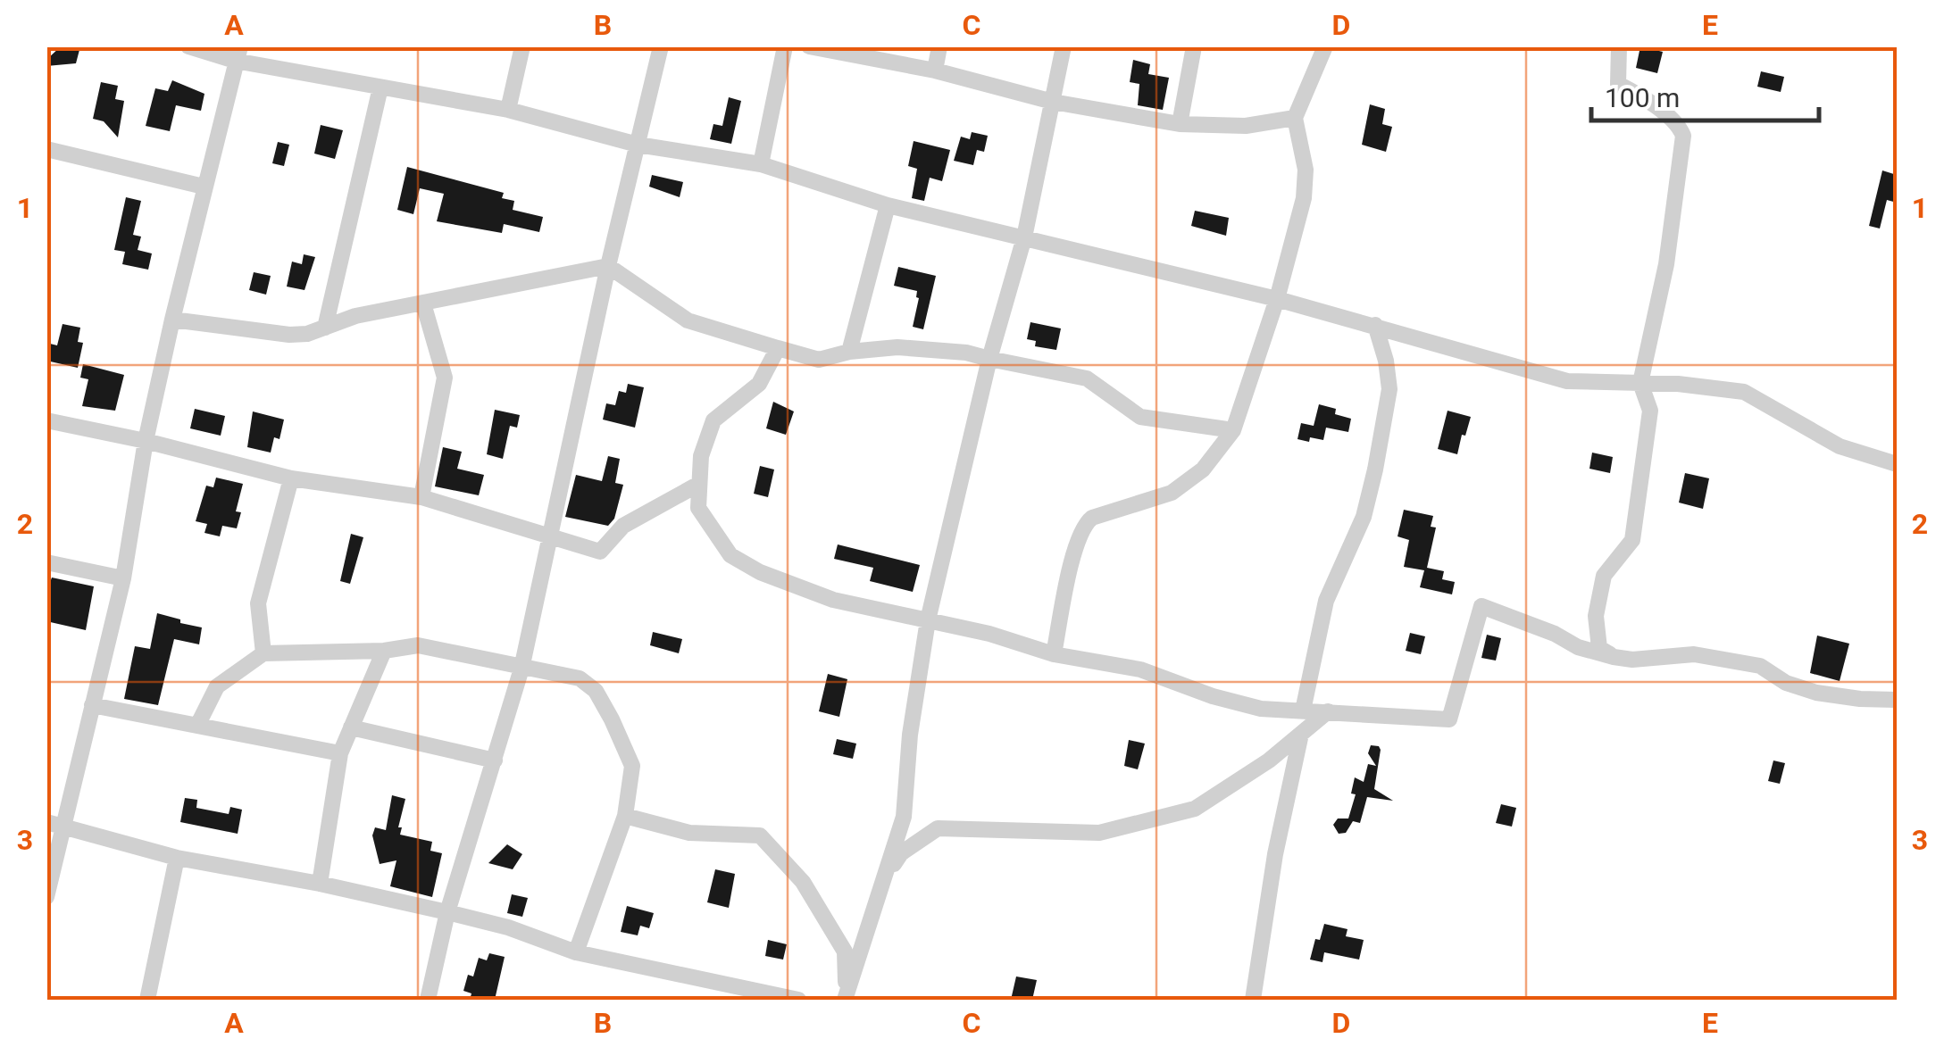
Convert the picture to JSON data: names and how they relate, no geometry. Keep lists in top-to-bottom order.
{
  "scale_bar": "100 m",
  "grid": {
    "columns": [
      "A",
      "B",
      "C",
      "D",
      "E"
    ],
    "rows": ["1", "2", "3"]
  }
}
